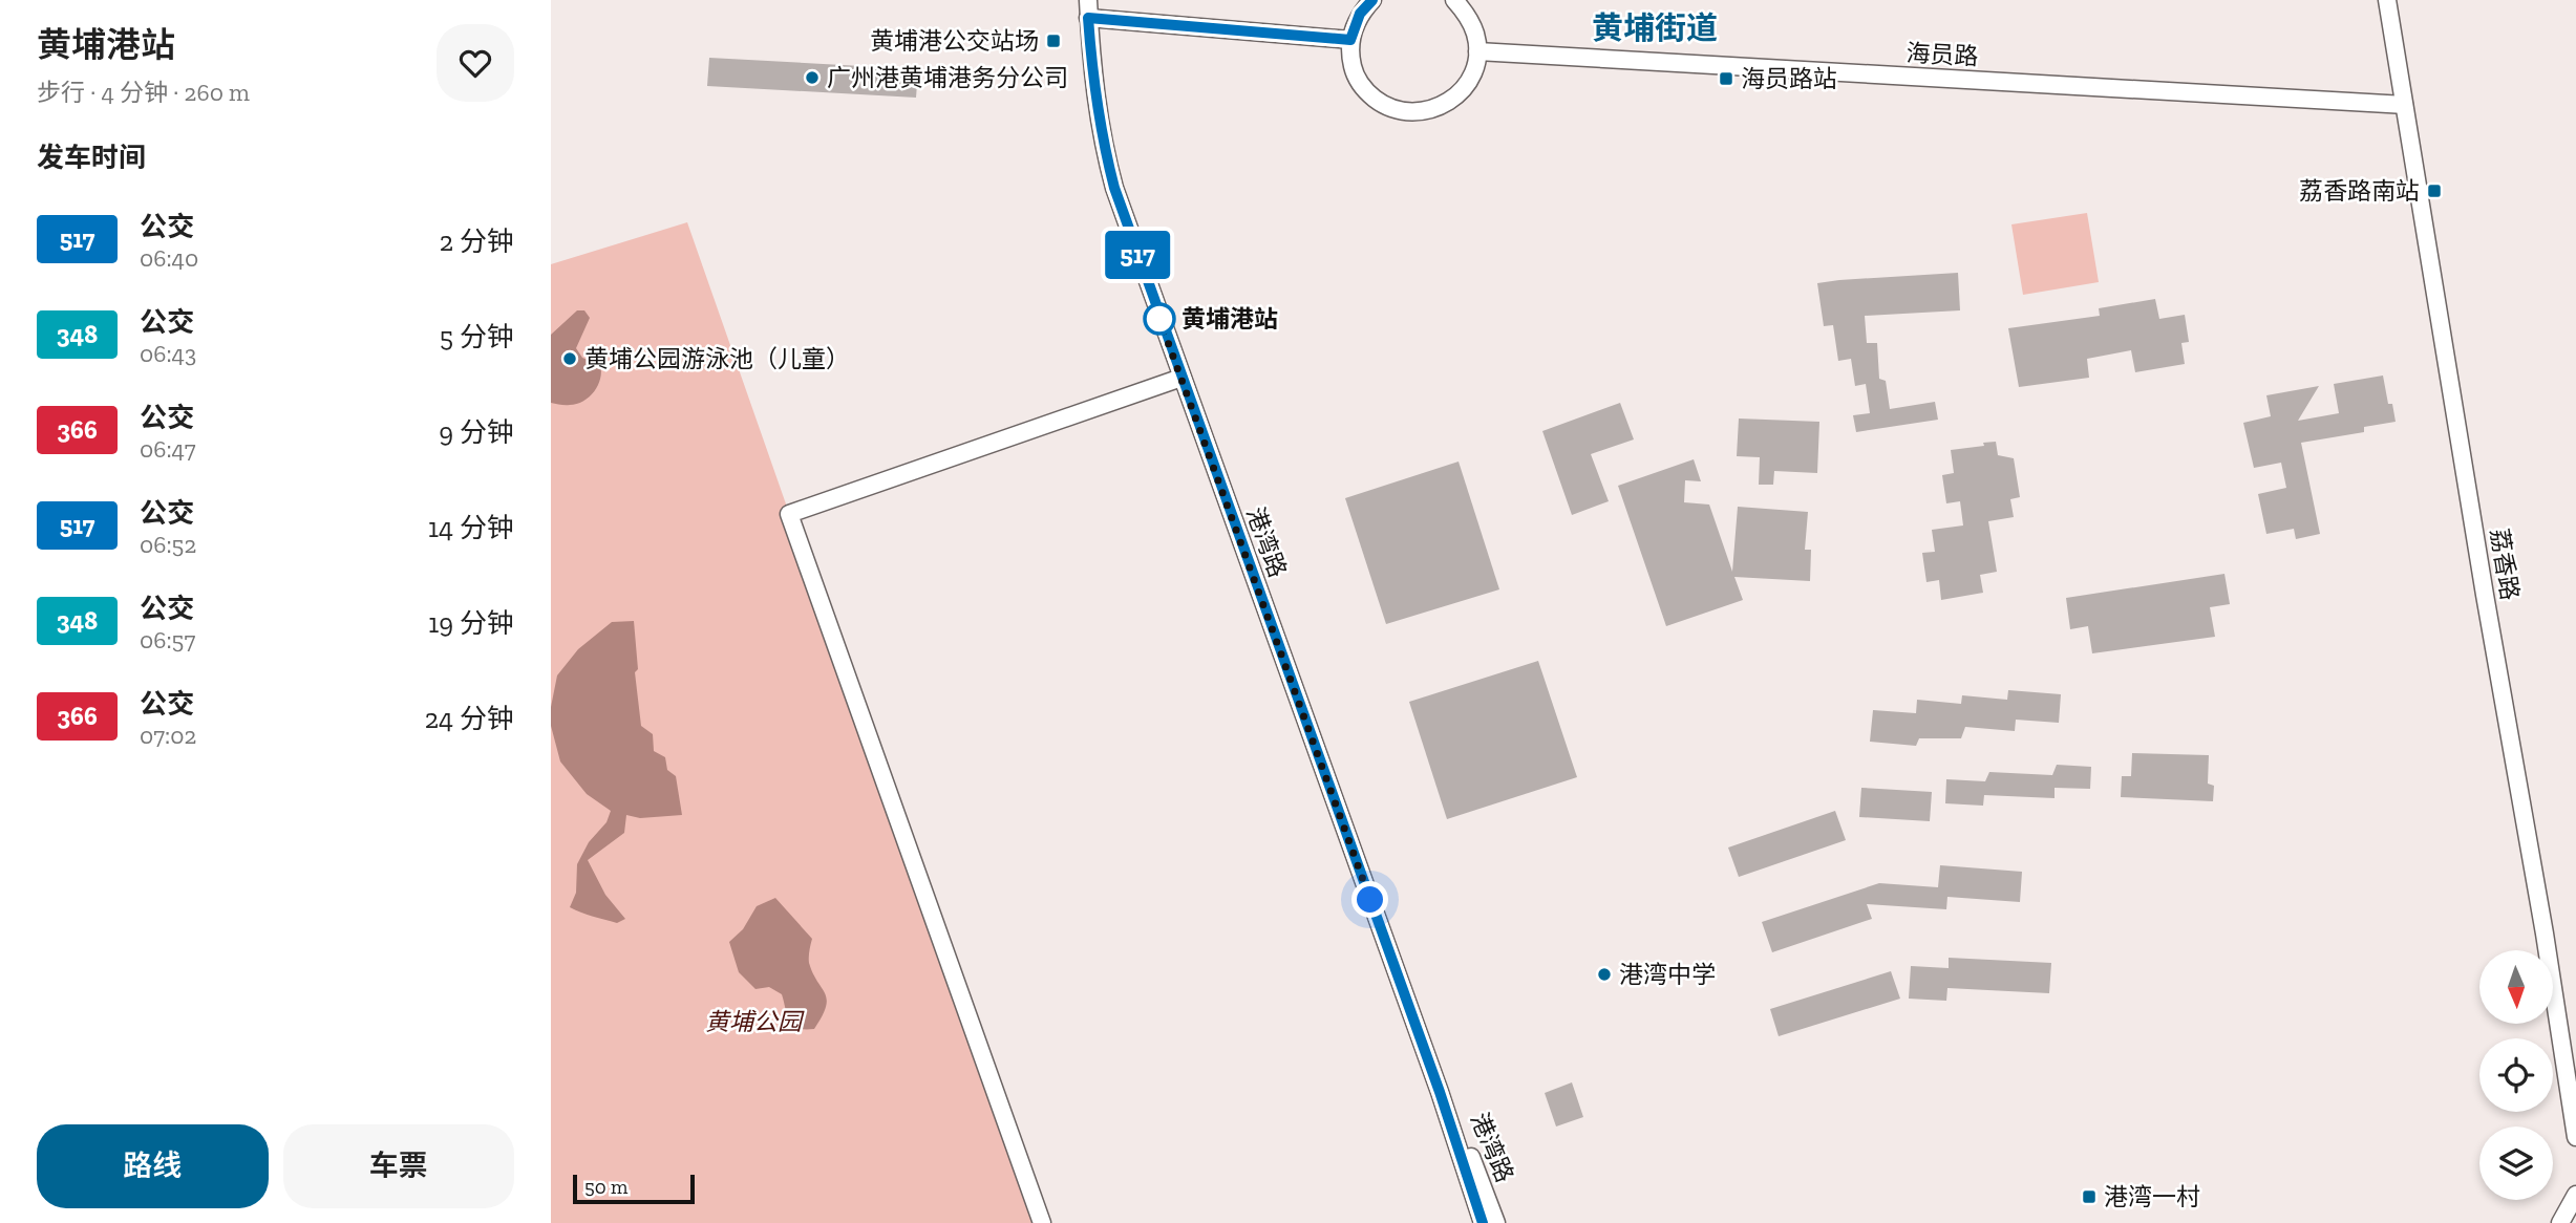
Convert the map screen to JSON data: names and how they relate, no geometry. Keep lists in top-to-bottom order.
{
  "streets": {
    "street": ["海员路", "港湾路", "荔香路"]
  },
  "crossings": [
    ["海员路", "荔香路"]
  ],
  "districts": ["黄埔街道"],
  "parks": ["黄埔公园"],
  "places": {
    "transit": [
      "黄埔港公交站场",
      "海员路站",
      "荔香路南站",
      "港湾一村"
    ],
    "other": [
      "广州港黄埔港务分公司",
      "黄埔港站",
      "黄埔公园游泳池（儿童）",
      "港湾中学"
    ]
  },
  "lines": ["bus line 517"],
  "scale_bar": "50 m",
  "north": "bottom",
  "page": {
    "heading": [
      ["黄埔港站", "步行 · 4 分钟 · 260 m"],
      "发车时间"
    ],
    "on_map": "517",
    "list": [
      {
        "mark": "517",
        "name": "公交",
        "note": "06:40",
        "value": "2 分钟"
      },
      {
        "mark": "348",
        "name": "公交",
        "note": "06:43",
        "value": "5 分钟"
      },
      {
        "mark": "366",
        "name": "公交",
        "note": "06:47",
        "value": "9 分钟"
      },
      {
        "mark": "517",
        "name": "公交",
        "note": "06:52",
        "value": "14 分钟"
      },
      {
        "mark": "348",
        "name": "公交",
        "note": "06:57",
        "value": "19 分钟"
      },
      {
        "mark": "366",
        "name": "公交",
        "note": "07:02",
        "value": "24 分钟"
      }
    ],
    "buttons": ["路线", "车票"],
    "scale": "50 m"
  }
}
